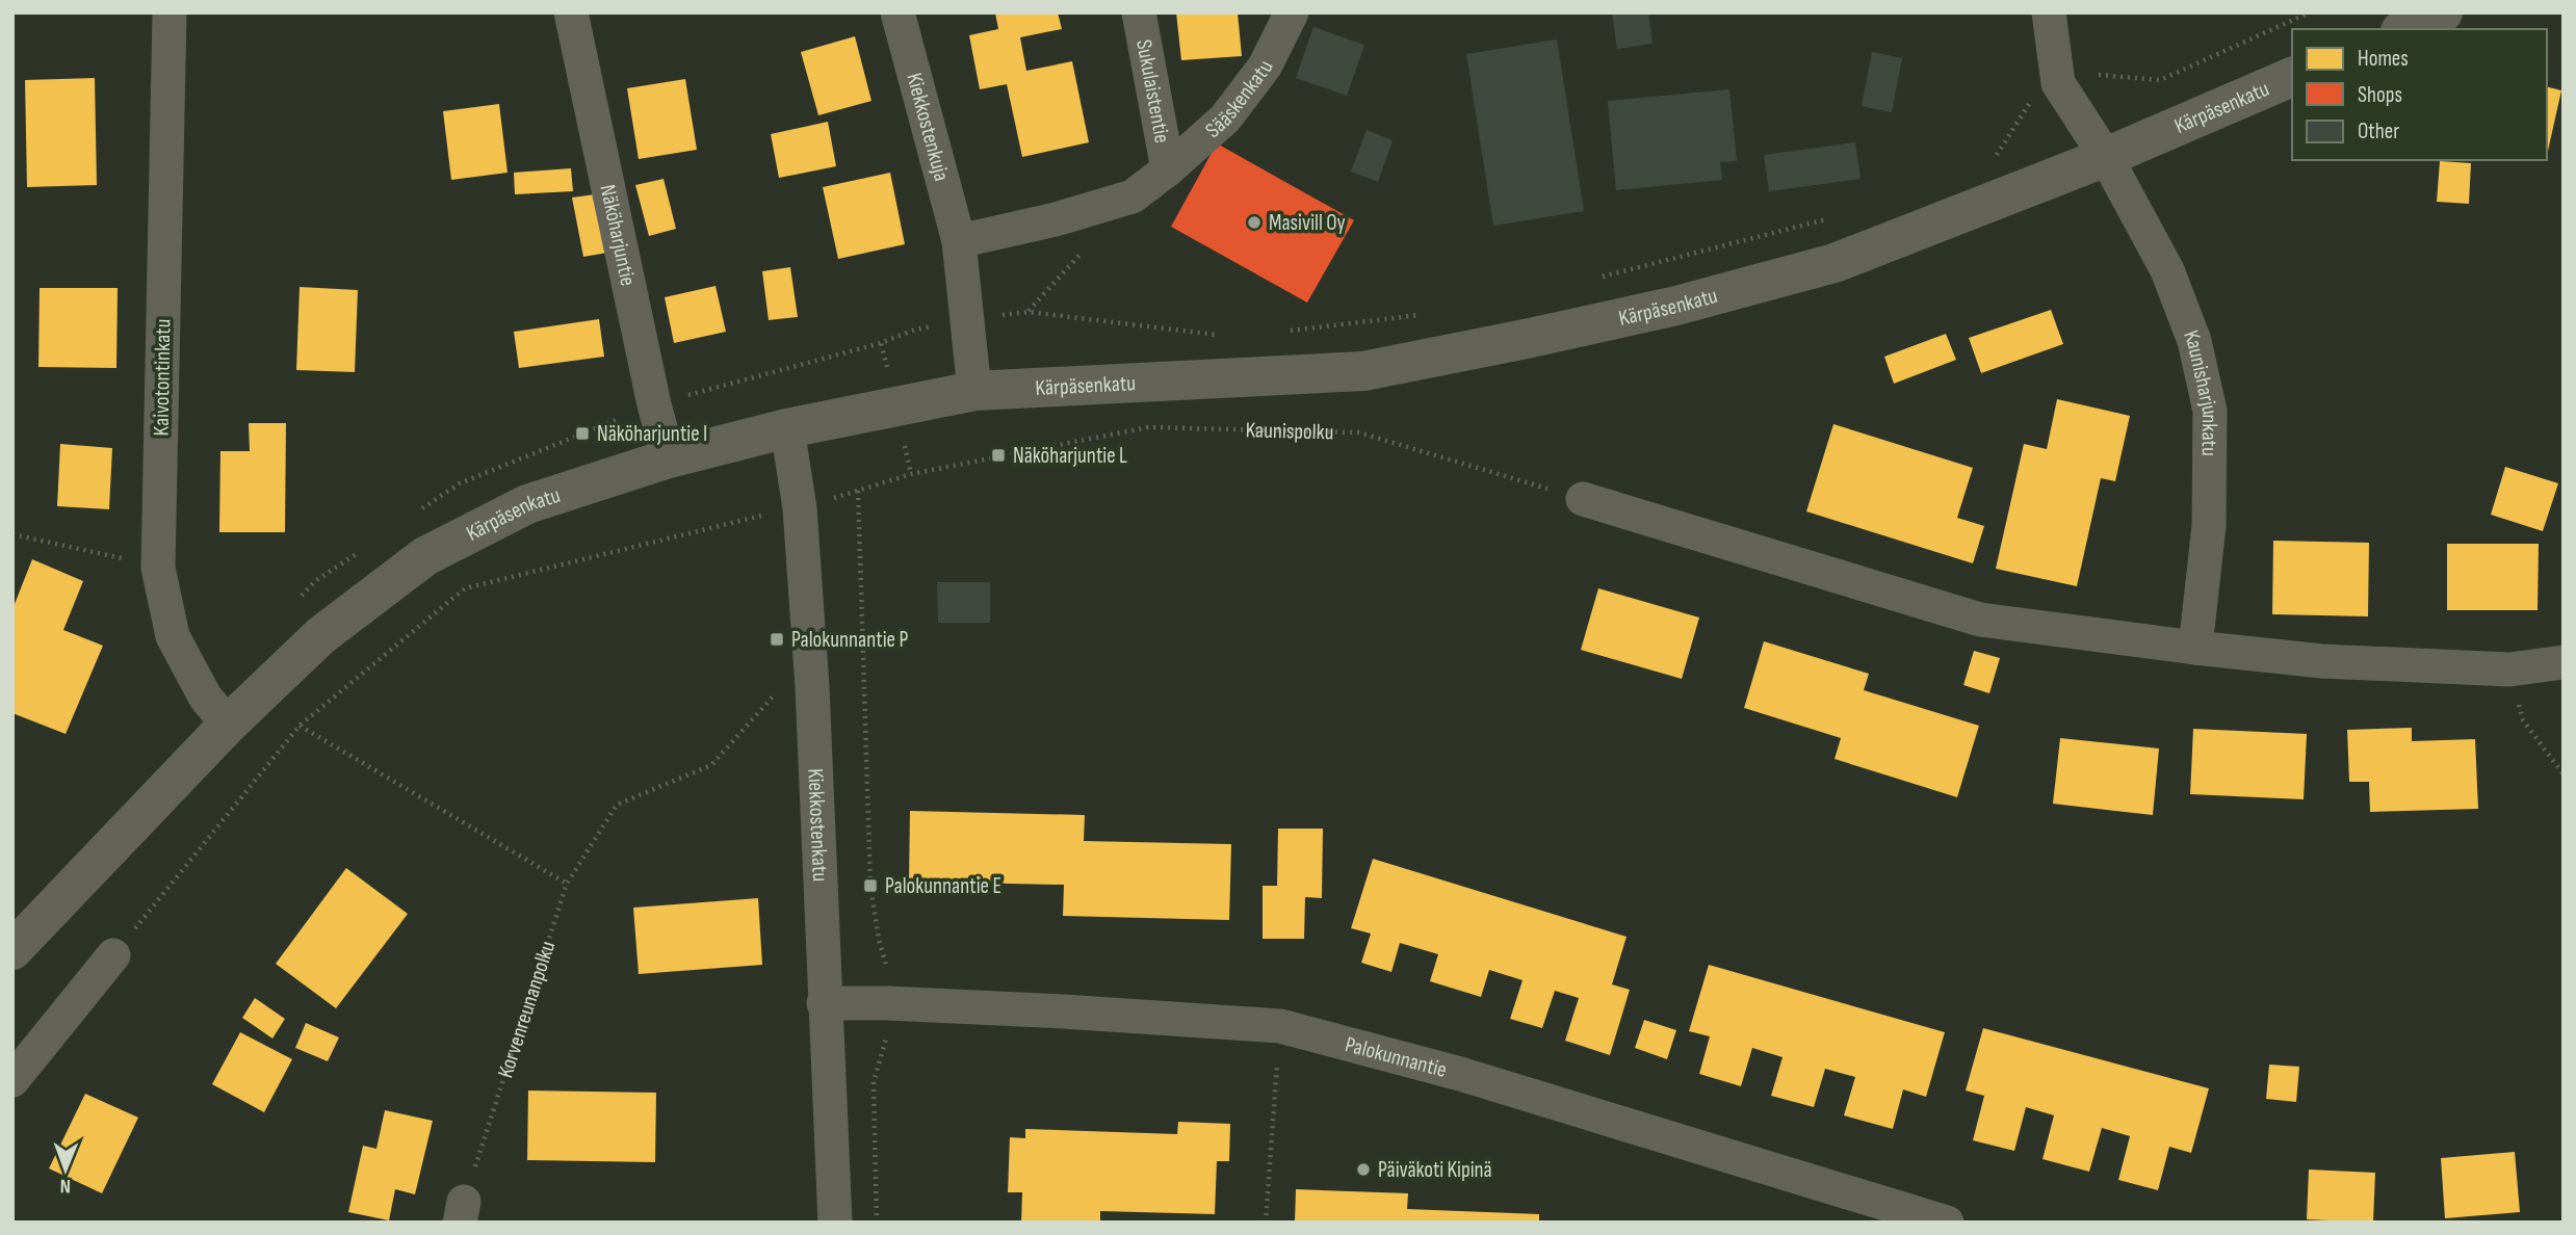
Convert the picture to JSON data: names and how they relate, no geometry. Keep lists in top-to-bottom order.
{
  "streets": {
    "street": [
      "Sukulaistentie",
      "Sääskenkatu",
      "Kärpäsenkatu",
      "Kiekkostenkuja",
      "Näköharjuntie",
      "Kaivotontinkatu",
      "Kaunisharjunkatu",
      "Kiekkostenkatu",
      "Palokunnantie"
    ],
    "path": ["Kaunispolku", "Korvenreunanpolku"]
  },
  "crossings": [
    ["Sukulaistentie", "Sääskenkatu"],
    ["Kärpäsenkatu", "Kiekkostenkuja"],
    ["Kärpäsenkatu", "Näköharjuntie"],
    ["Kärpäsenkatu", "Kaivotontinkatu"],
    ["Kärpäsenkatu", "Kaunisharjunkatu"],
    ["Kärpäsenkatu", "Kiekkostenkatu"],
    ["Kaunispolku", "Kiekkostenkatu"],
    ["Kiekkostenkatu", "Palokunnantie"]
  ],
  "places": {
    "other": ["Masivill Oy", "Päiväkoti Kipinä"],
    "transit": [
      "Näköharjuntie I",
      "Näköharjuntie L",
      "Palokunnantie P",
      "Palokunnantie E"
    ]
  },
  "legend": ["Homes", "Shops", "Other"],
  "north": "bottom"
}
